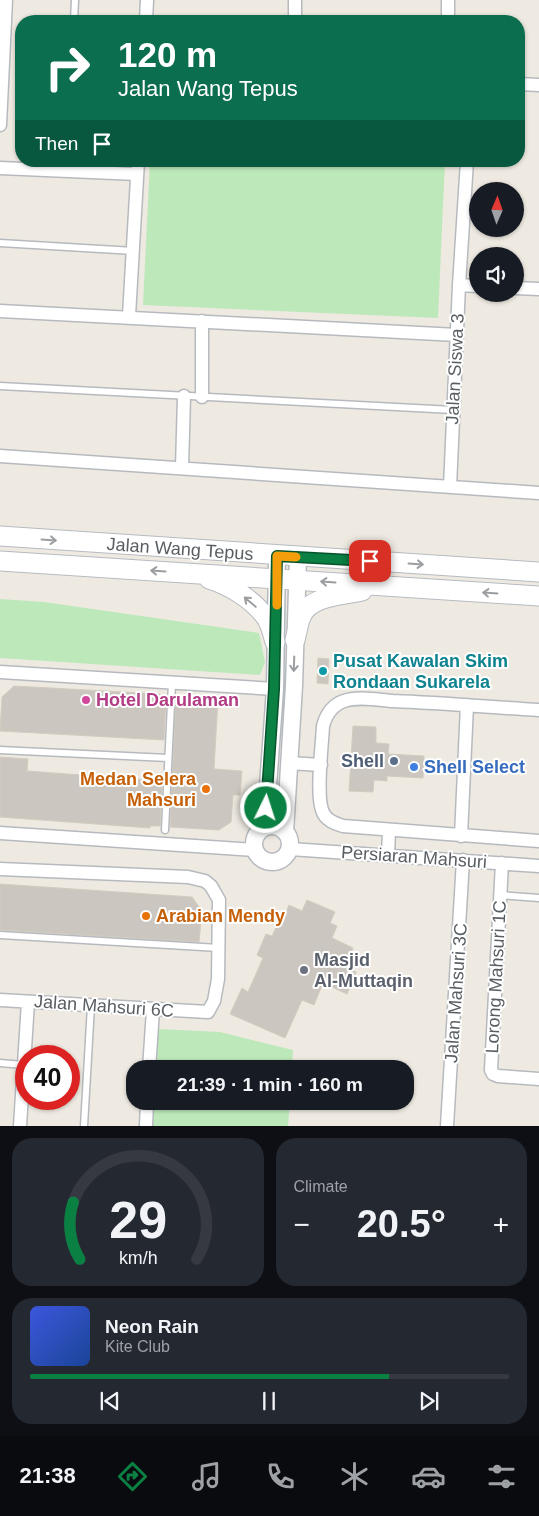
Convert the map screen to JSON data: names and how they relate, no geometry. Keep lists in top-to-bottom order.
{
  "streets": {
    "main road": ["Jalan Wang Tepus"],
    "street": [
      "Jalan Siswa 3",
      "Persiaran Mahsuri",
      "Lorong Mahsuri 1C",
      "Jalan Mahsuri 3C",
      "Jalan Mahsuri 6C"
    ]
  },
  "crossings": [
    ["Persiaran Mahsuri", "Lorong Mahsuri 1C"],
    ["Persiaran Mahsuri", "Jalan Mahsuri 3C"]
  ],
  "places": [
    "Pusat Kawalan Skim Rondaan Sukarela",
    "Hotel Darulaman",
    "Shell",
    "Shell Select",
    "Medan Selera Mahsuri",
    "Arabian Mendy",
    "Masjid Al-Muttaqin"
  ],
  "north": "top",
  "page": {
    "turn": ["120 m", "Jalan Wang Tepus"],
    "then": "Then",
    "limit": "40",
    "trip": "21:39 · 1 min · 160 m",
    "tile": "Climate",
    "heat": ["−", "20.5°", "+"],
    "song": ["Neon Rain", "Kite Club"],
    "tabs": "21:38",
    "gauge": ["29", "km/h"]
  }
}
